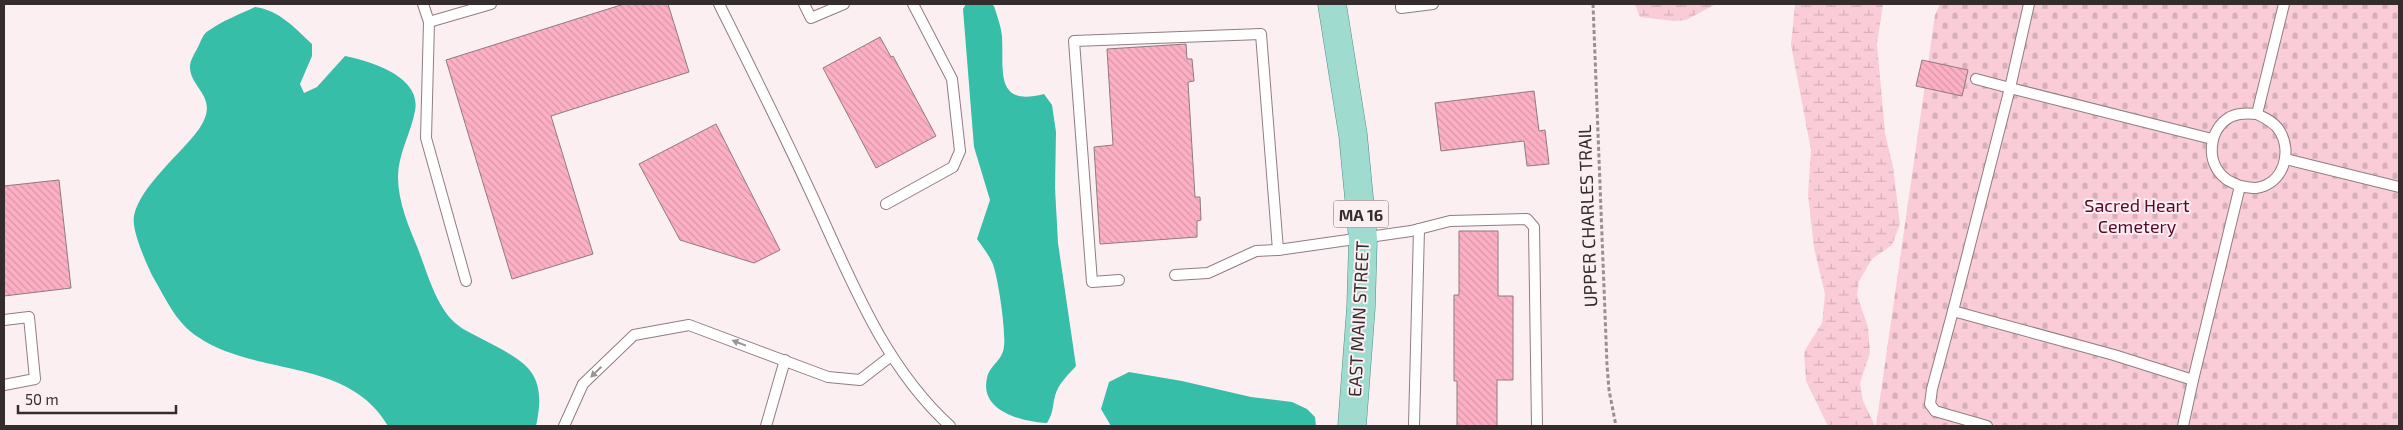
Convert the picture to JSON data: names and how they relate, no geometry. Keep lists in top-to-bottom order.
{
  "streets": {
    "main road": ["MA 16", "EAST MAIN STREET"],
    "path": ["UPPER CHARLES TRAIL"]
  },
  "parks": ["Sacred Heart Cemetery"],
  "scale_bar": "50 m"
}
